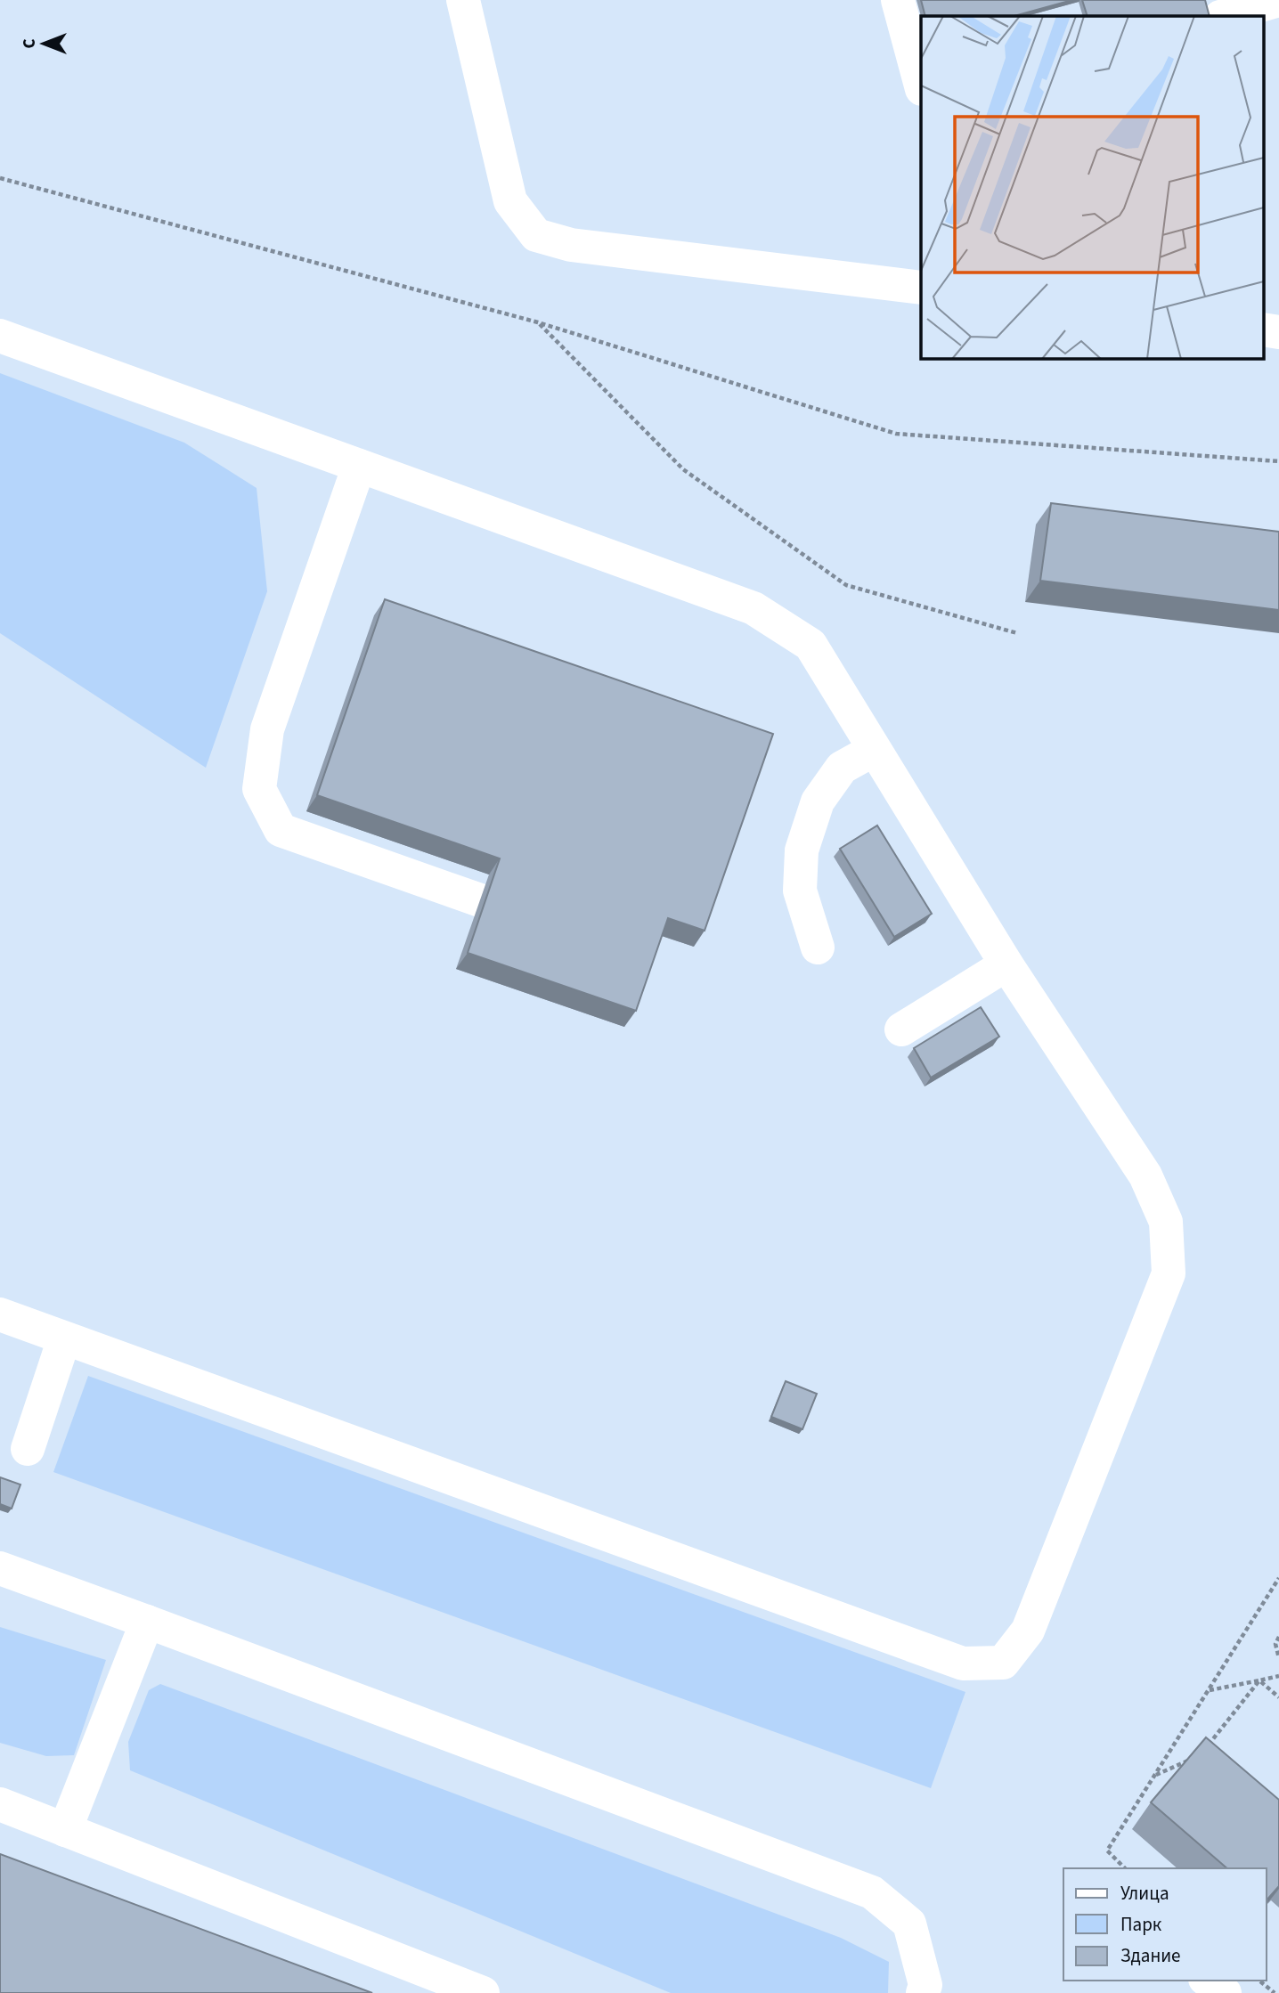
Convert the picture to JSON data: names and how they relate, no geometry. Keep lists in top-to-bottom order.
{
  "legend": ["Улица", "Парк", "Здание"],
  "north": "left"
}
